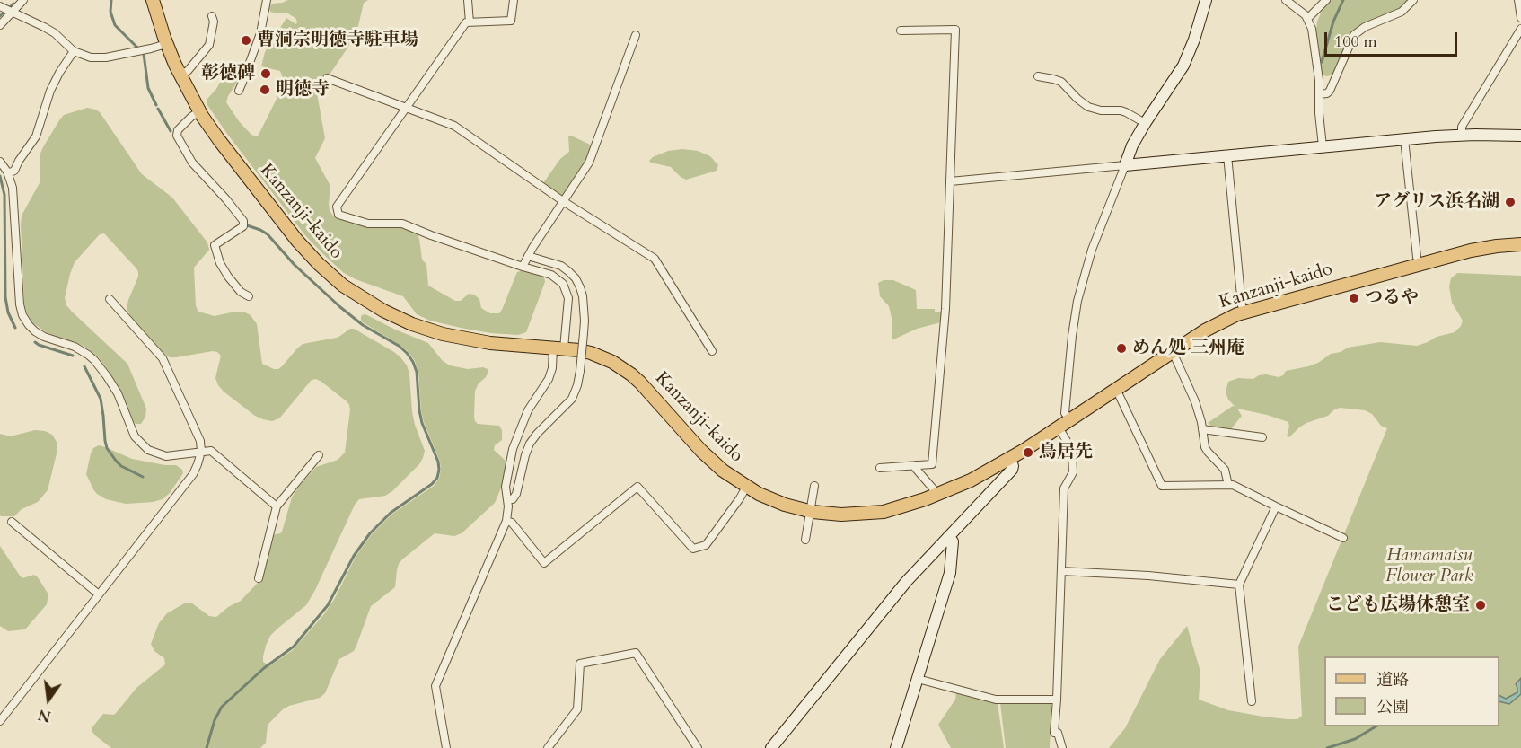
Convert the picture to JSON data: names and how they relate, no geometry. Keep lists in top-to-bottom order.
{
  "streets": {
    "main road": ["Kanzanji-kaido"]
  },
  "parks": ["Hamamatsu Flower Park"],
  "places": [
    "曹洞宗明徳寺駐車場",
    "彰徳碑",
    "明徳寺",
    "アグリス浜名湖",
    "つるや",
    "めん処 三州庵",
    "鳥居先",
    "こども広場休憩室"
  ],
  "legend": ["道路", "公園"],
  "scale_bar": "100 m",
  "north": "bottom"
}
